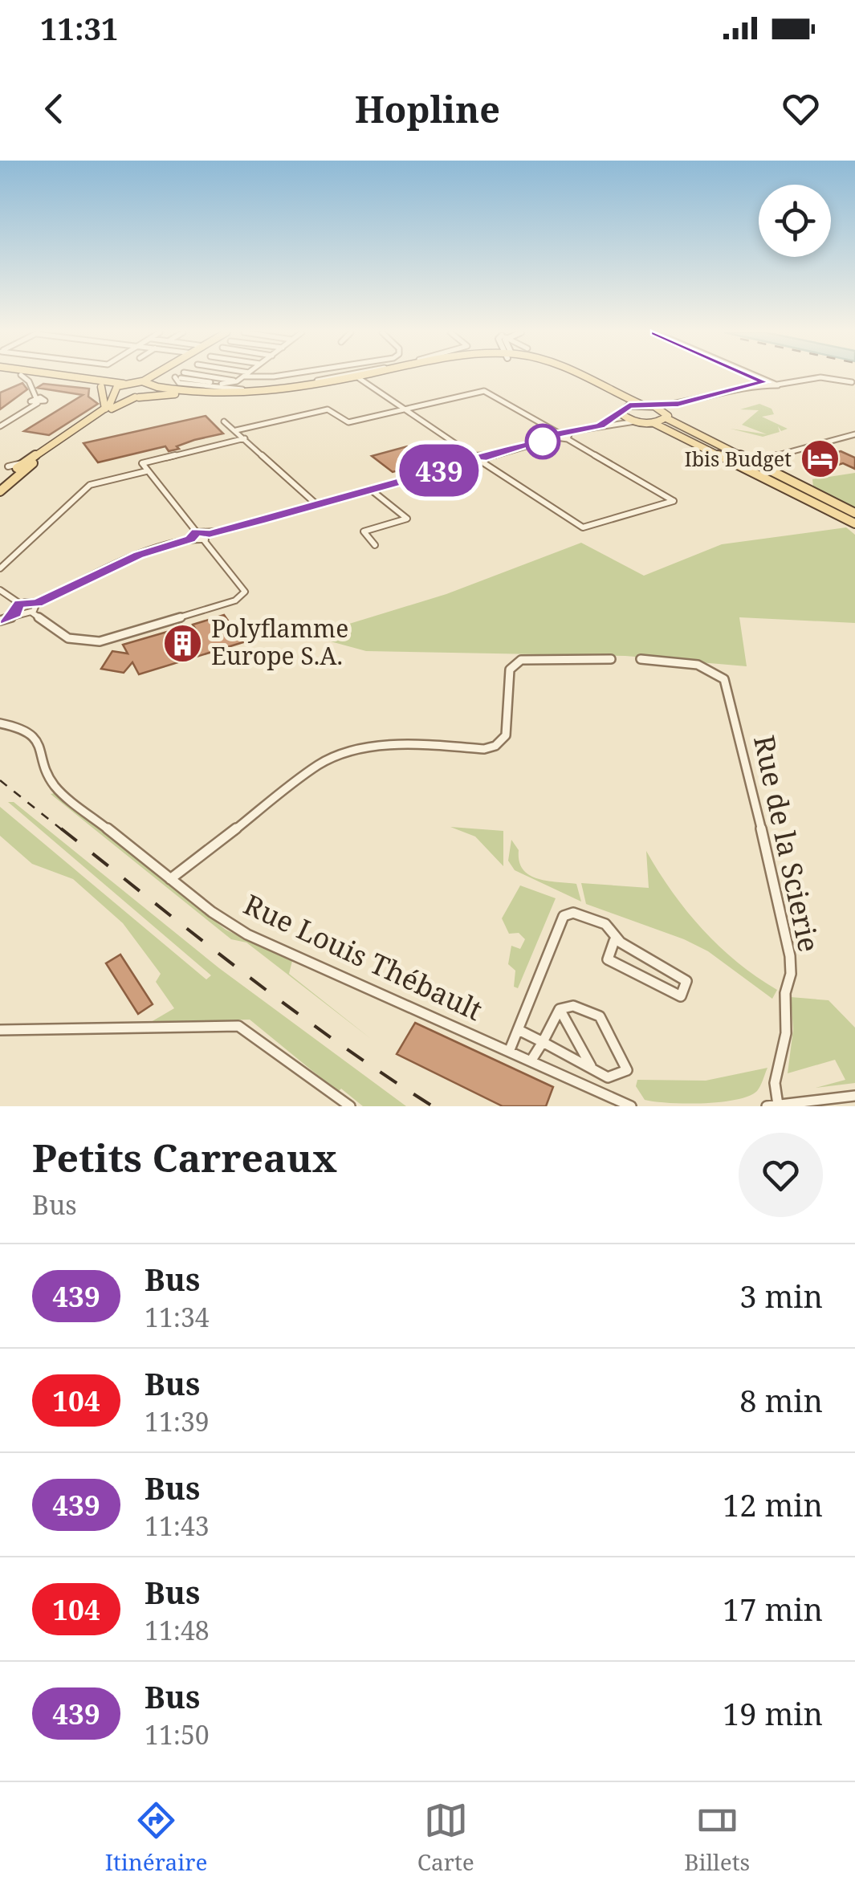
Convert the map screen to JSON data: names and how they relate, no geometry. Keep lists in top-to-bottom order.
{
  "streets": {
    "street": ["Rue de la Scierie", "Rue Louis Thébault"]
  },
  "places": {
    "hotel": ["Ibis Budget"],
    "building": ["Polyflamme Europe S.A."]
  },
  "lines": ["bus line 439"],
  "page": {
    "status": "11:31",
    "header": "Hopline",
    "on_map": "439",
    "heading": ["Petits Carreaux", "Bus"],
    "list": [
      {
        "mark": "439",
        "name": "Bus",
        "note": "11:34",
        "value": "3 min"
      },
      {
        "mark": "104",
        "name": "Bus",
        "note": "11:39",
        "value": "8 min"
      },
      {
        "mark": "439",
        "name": "Bus",
        "note": "11:43",
        "value": "12 min"
      },
      {
        "mark": "104",
        "name": "Bus",
        "note": "11:48",
        "value": "17 min"
      },
      {
        "mark": "439",
        "name": "Bus",
        "note": "11:50",
        "value": "19 min"
      }
    ],
    "tabs": ["Itinéraire", "Carte", "Billets"]
  }
}
